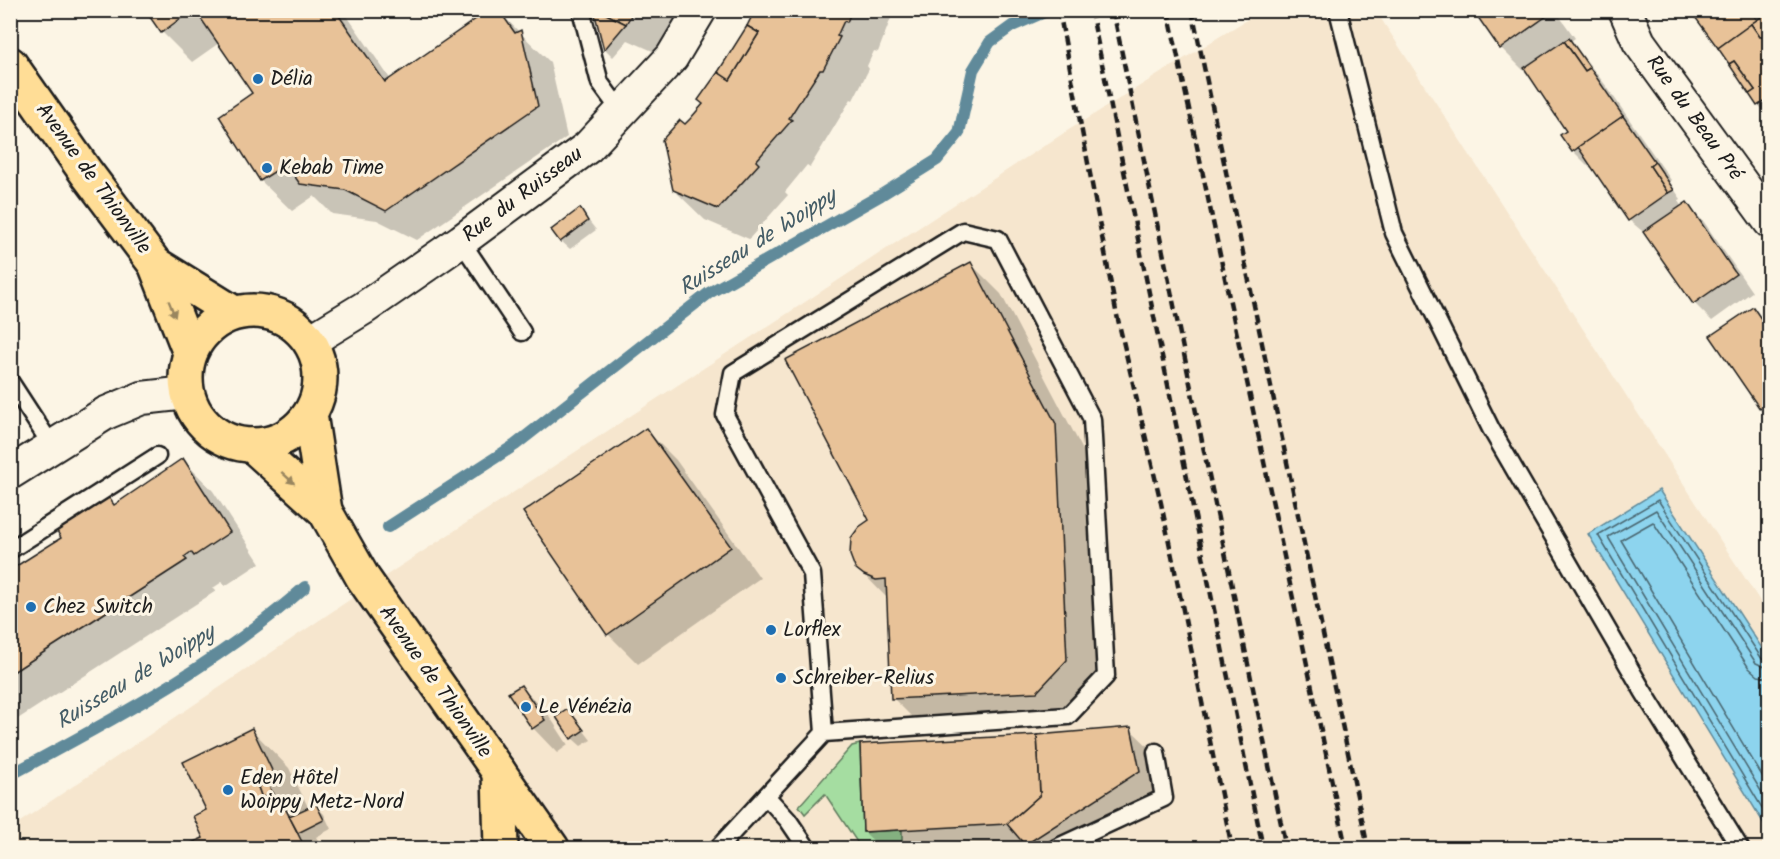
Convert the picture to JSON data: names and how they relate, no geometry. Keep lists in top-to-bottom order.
{
  "streets": {
    "main road": ["Avenue de Thionville"],
    "street": ["Rue du Beau Pré", "Rue du Ruisseau"]
  },
  "crossings": [
    ["Avenue de Thionville", "Rue du Ruisseau"]
  ],
  "water": ["Ruisseau de Woippy"],
  "places": [
    "Délia",
    "Kebab Time",
    "Chez Switch",
    "Lorflex",
    "Schreiber-Relius",
    "Le Vénézia",
    "Eden Hôtel Woippy Metz-Nord"
  ]
}
